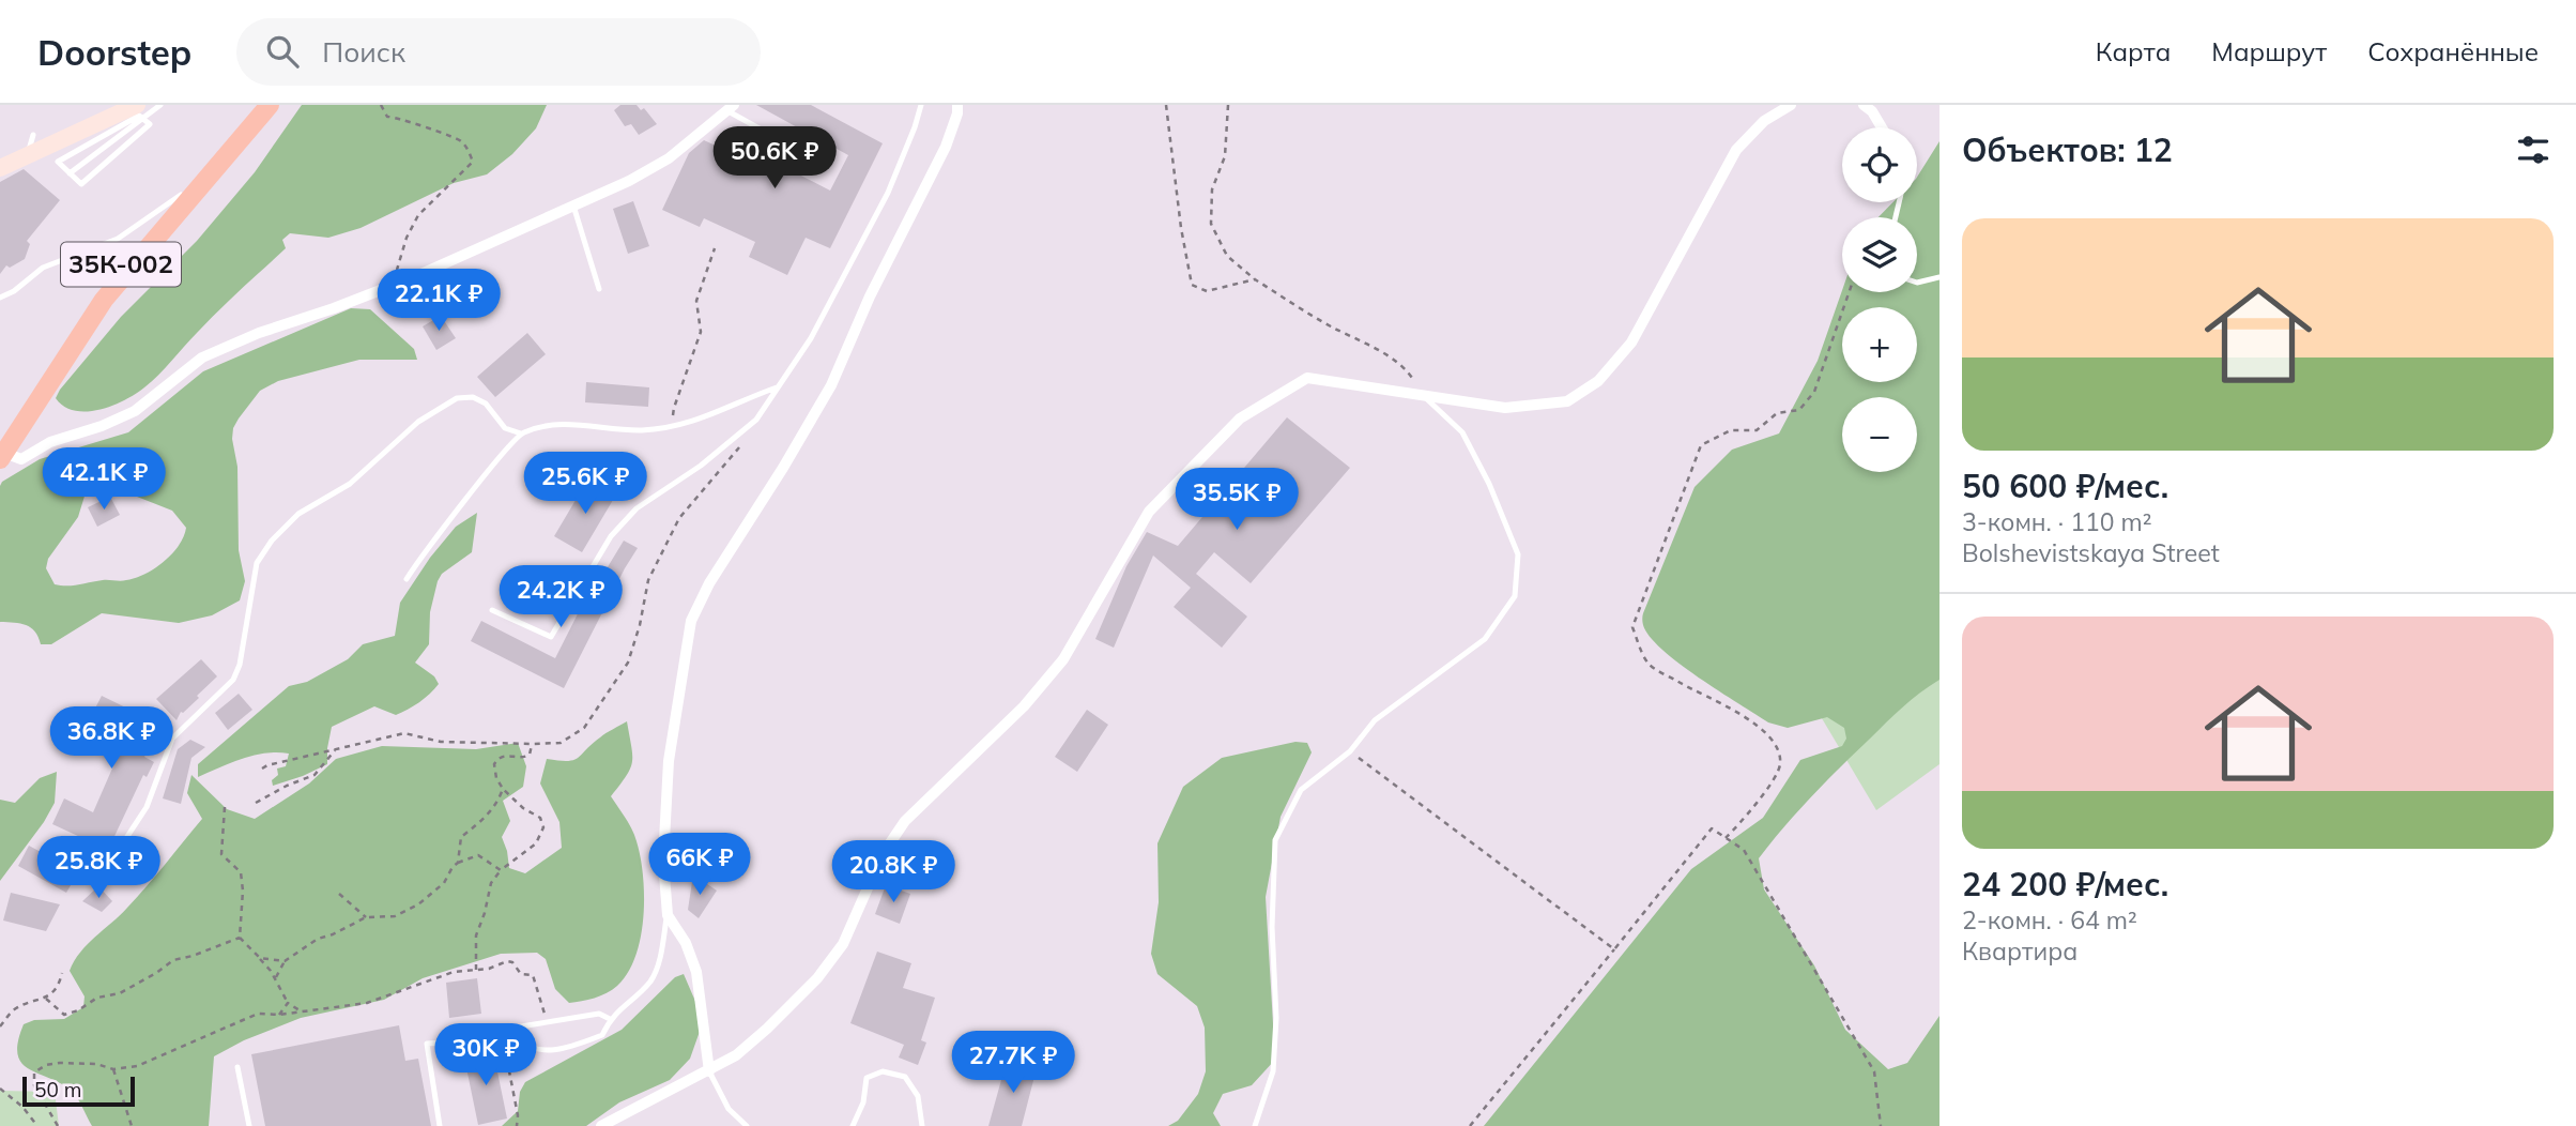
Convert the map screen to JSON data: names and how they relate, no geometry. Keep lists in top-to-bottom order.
{
  "streets": {
    "highway": ["35К-002"]
  },
  "scale_bar": "50 m",
  "page": {
    "header": "Doorstep",
    "search": "Поиск",
    "nav": ["Карта", "Маршрут", "Сохранённые"],
    "heading": "Объектов: 12",
    "price": [
      "50.6K ₽",
      "22.1K ₽",
      "42.1K ₽",
      "25.6K ₽",
      "35.5K ₽",
      "24.2K ₽",
      "36.8K ₽",
      "66K ₽",
      "25.8K ₽",
      "20.8K ₽",
      "30K ₽",
      "27.7K ₽"
    ],
    "map_buttons": ["+", "−"],
    "list": [
      {
        "name": "50 600 ₽/мес.",
        "note": "3-комн. · 110 m² · Bolshevistskaya Street"
      },
      {
        "name": "24 200 ₽/мес.",
        "note": "2-комн. · 64 m² · Квартира"
      }
    ],
    "scale": "50 m"
  }
}
